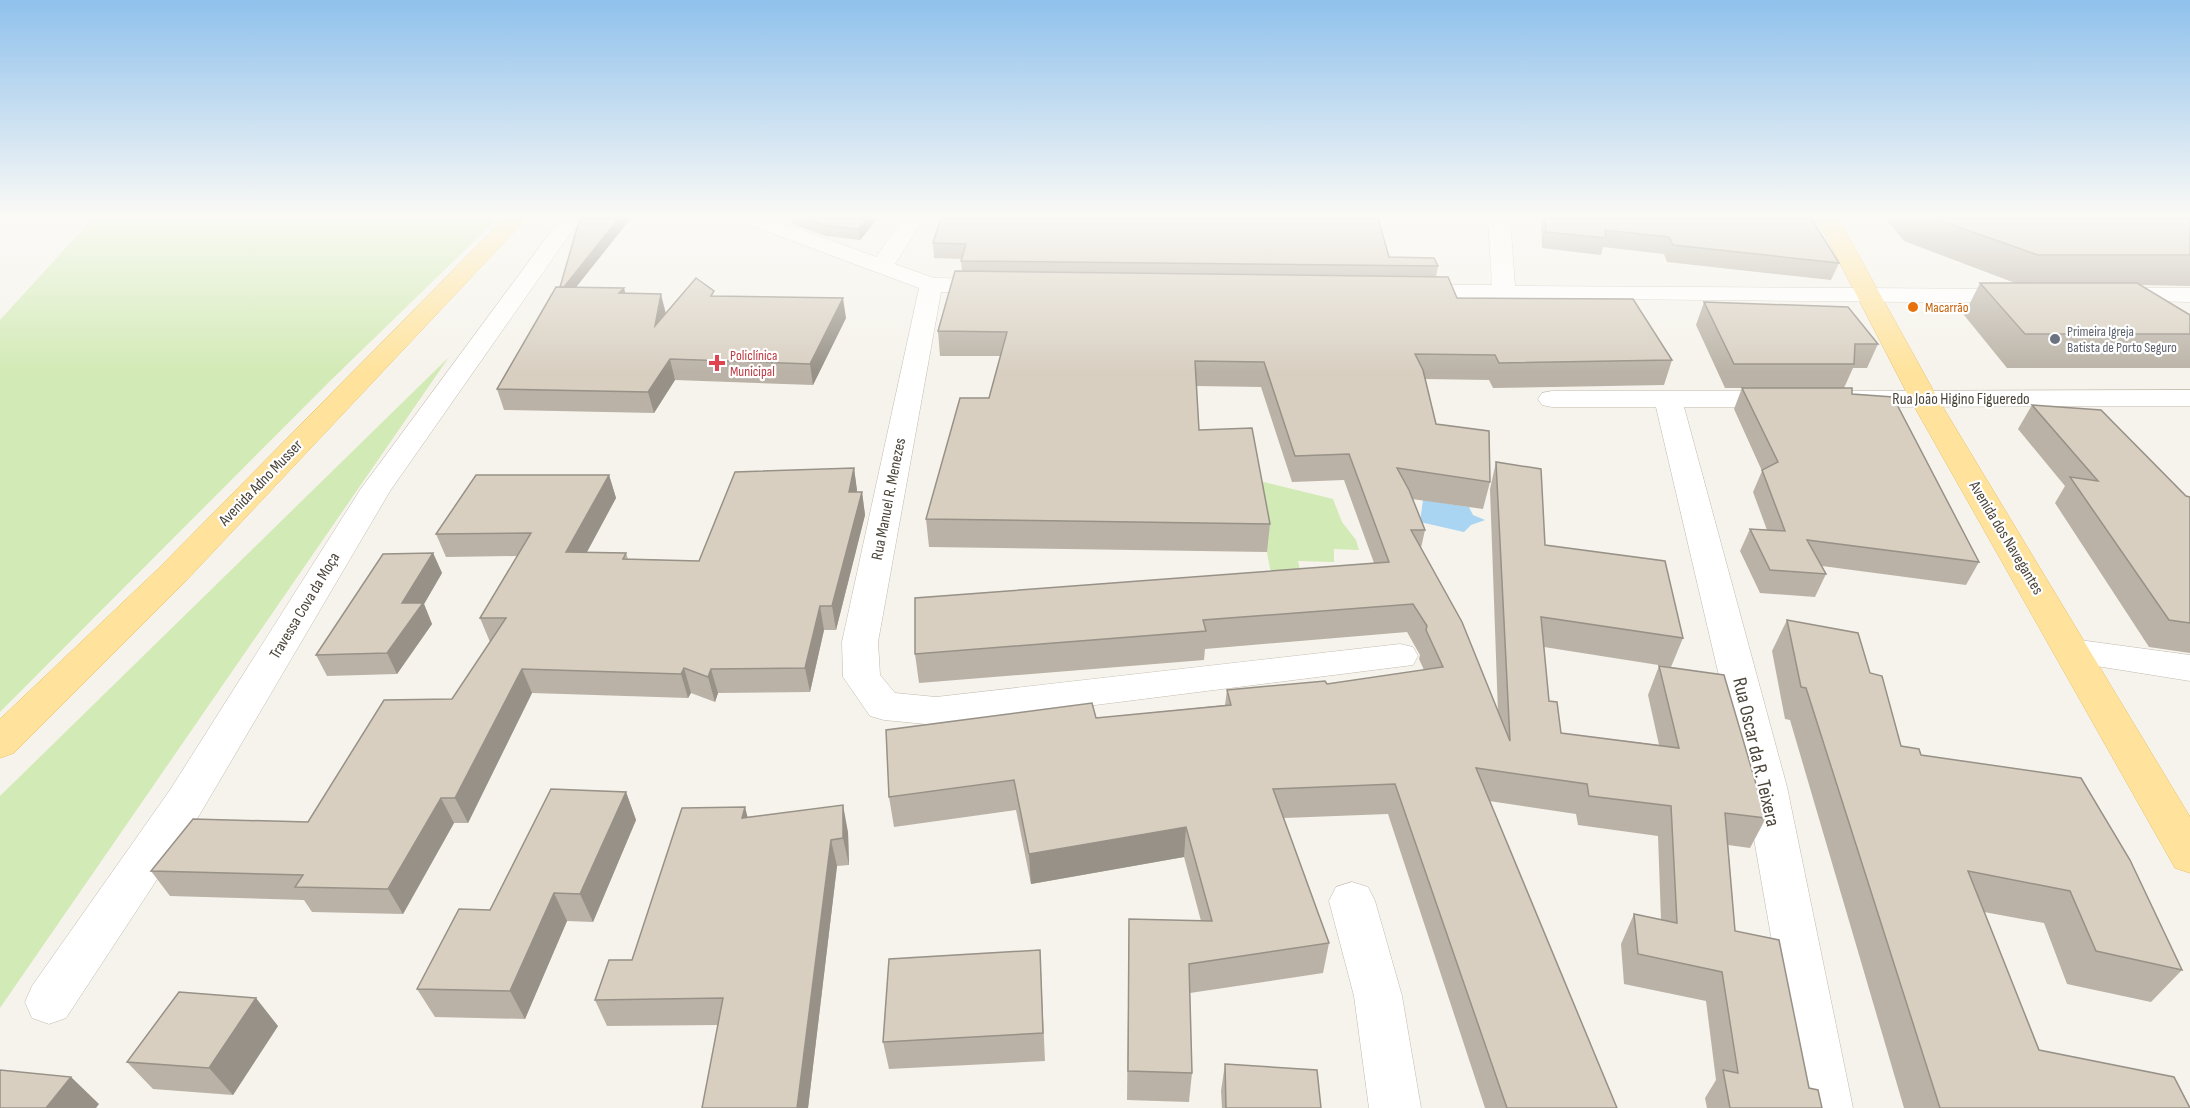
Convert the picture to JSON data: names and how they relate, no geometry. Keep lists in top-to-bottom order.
{
  "streets": {
    "main road": ["Avenida Adno Musser", "Avenida dos Navegantes"],
    "street": [
      "Rua João Higino Figueredo",
      "Rua Manuel R. Menezes",
      "Travessa Cova da Moça",
      "Rua Oscar da R. Teixera"
    ]
  },
  "crossings": [
    ["Rua João Higino Figueredo", "Avenida dos Navegantes"],
    ["Rua João Higino Figueredo", "Rua Oscar da R. Teixera"]
  ],
  "places": {
    "other": ["Macarrão", "Primeira Igreja Batista de Porto Seguro"],
    "health": ["Policlínica Municipal"]
  }
}
